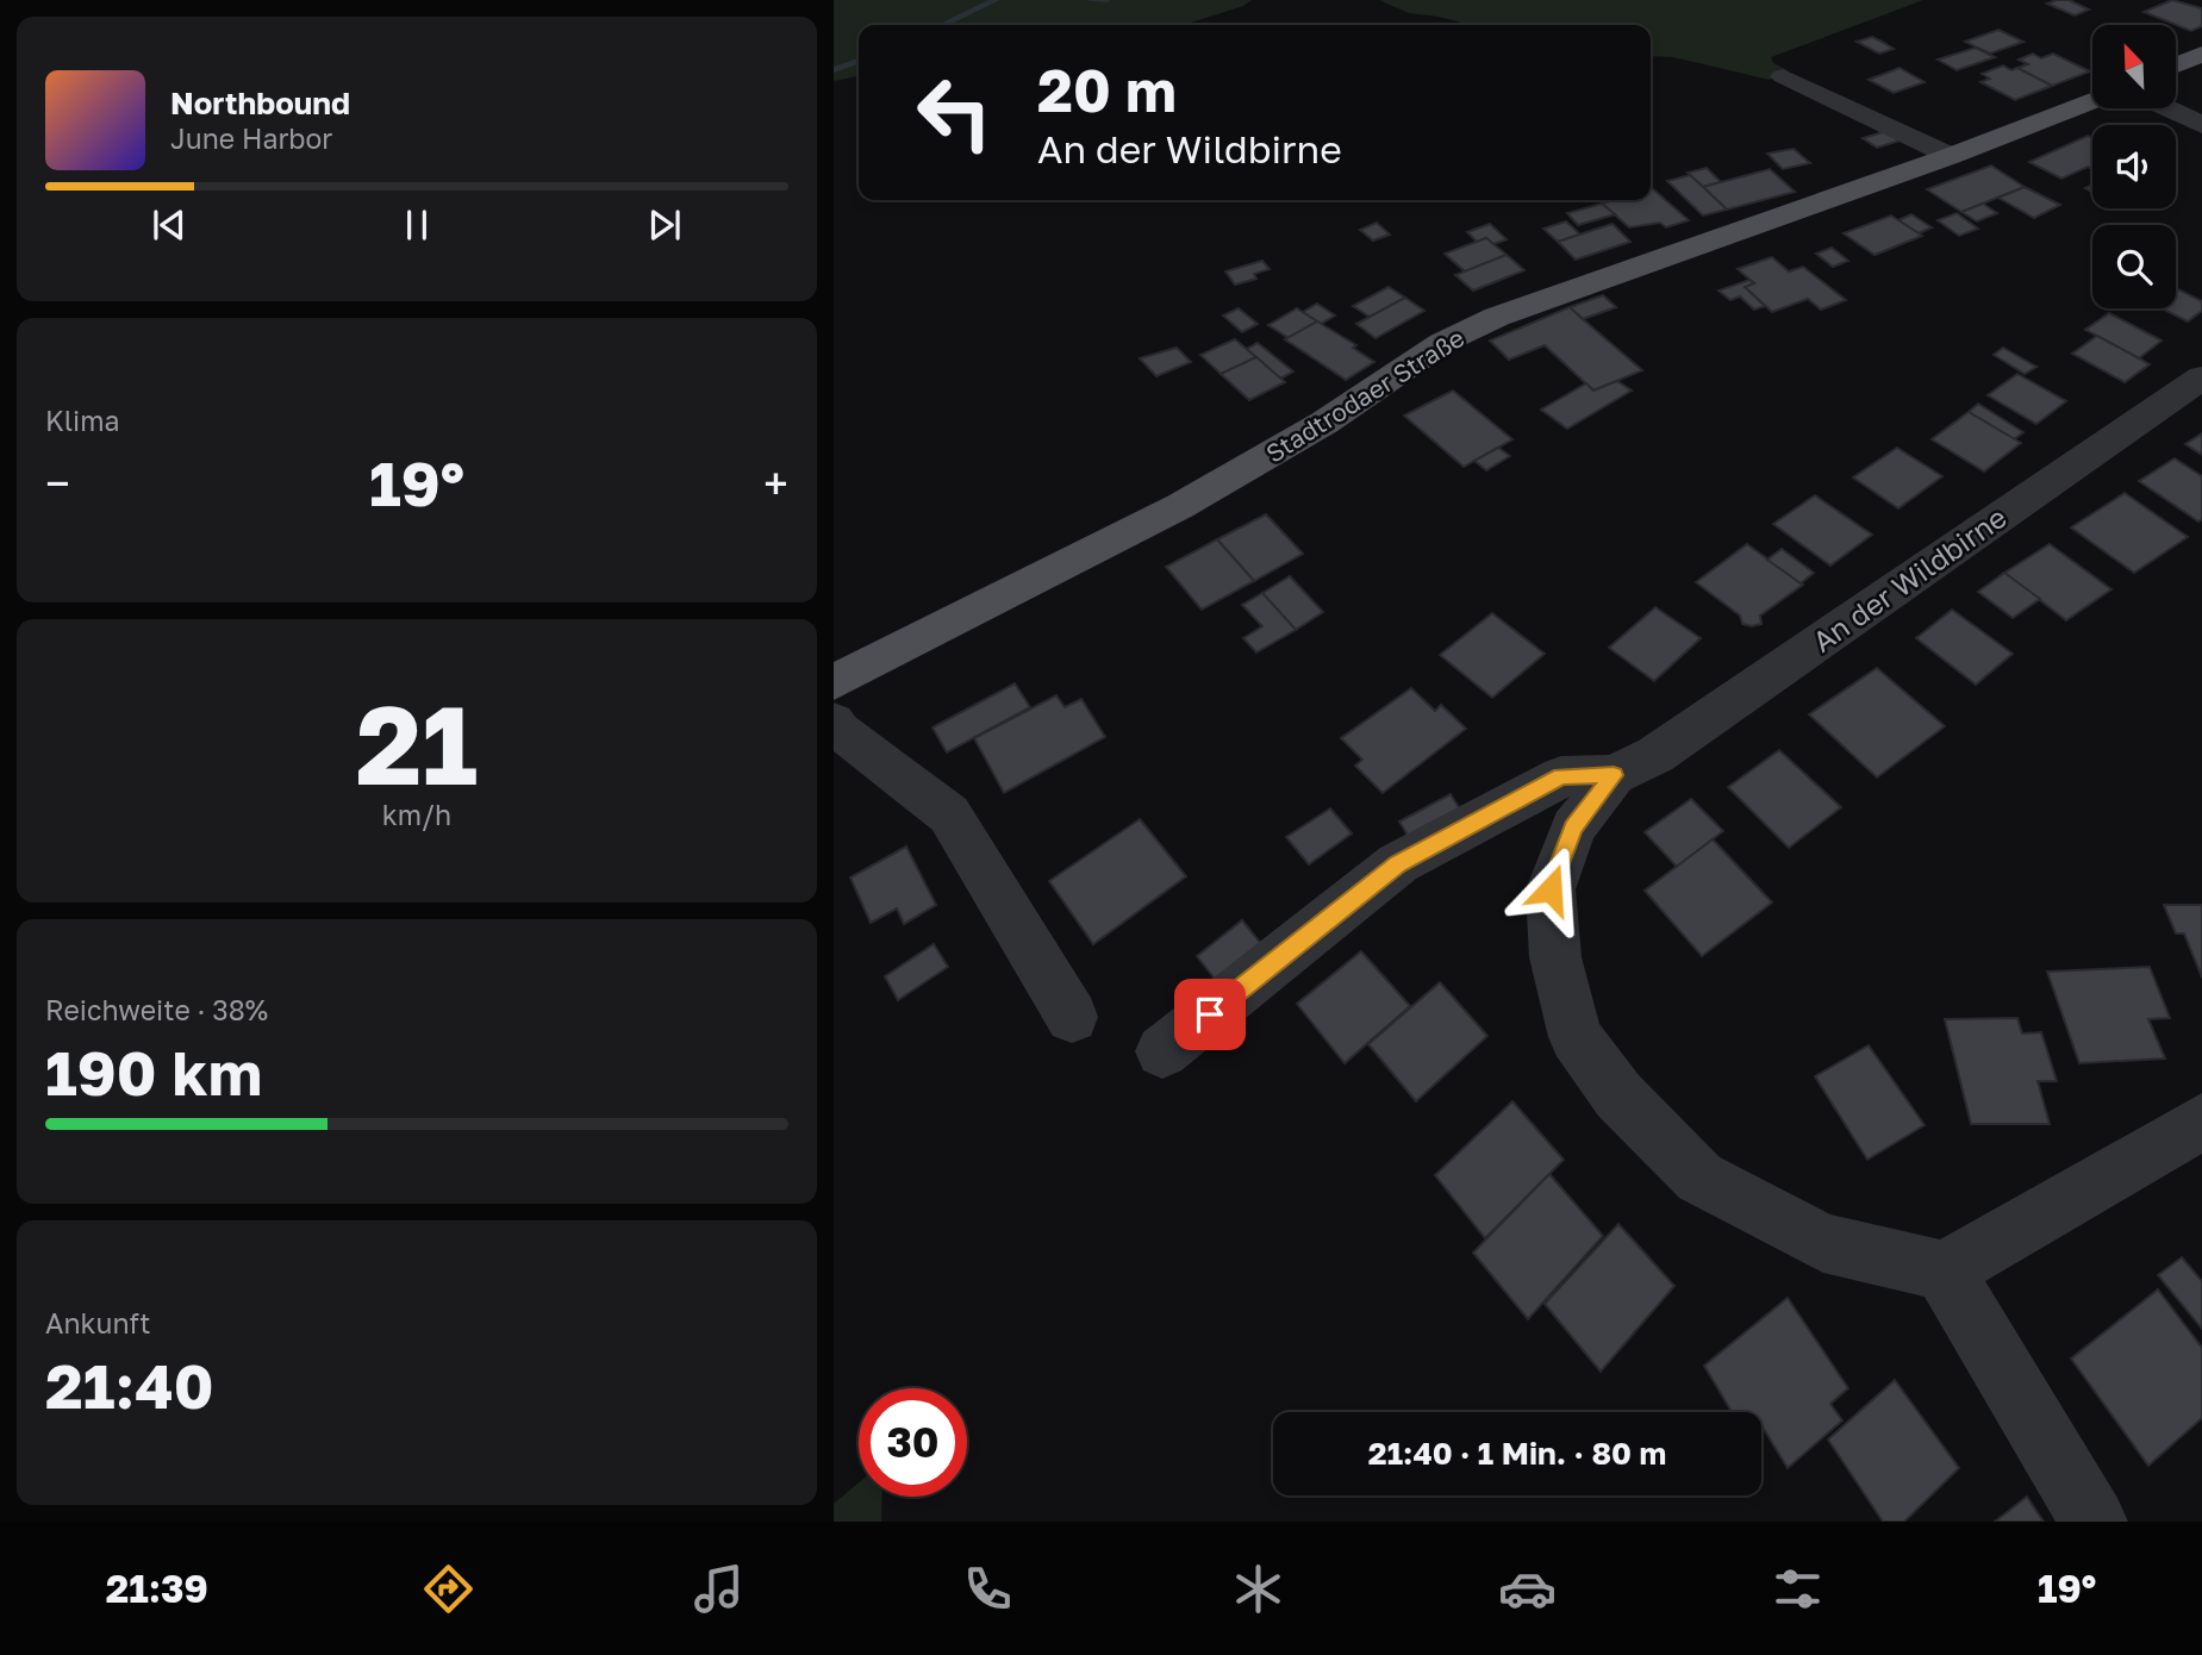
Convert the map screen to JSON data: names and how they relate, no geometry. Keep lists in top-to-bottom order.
{
  "streets": {
    "main road": ["Stadtrodaer Straße"],
    "street": ["An der Wildbirne"]
  },
  "north": "top left",
  "page": {
    "turn": ["20 m", "An der Wildbirne"],
    "song": ["Northbound", "June Harbor"],
    "tile": [
      "Klima",
      ["21", "km/h"],
      ["Reichweite · 38%", "190 km"],
      ["Ankunft", "21:40"]
    ],
    "heat": ["−", "19°", "+"],
    "limit": "30",
    "trip": "21:40 · 1 Min. · 80 m",
    "tabs": ["21:39", "19°"]
  }
}
